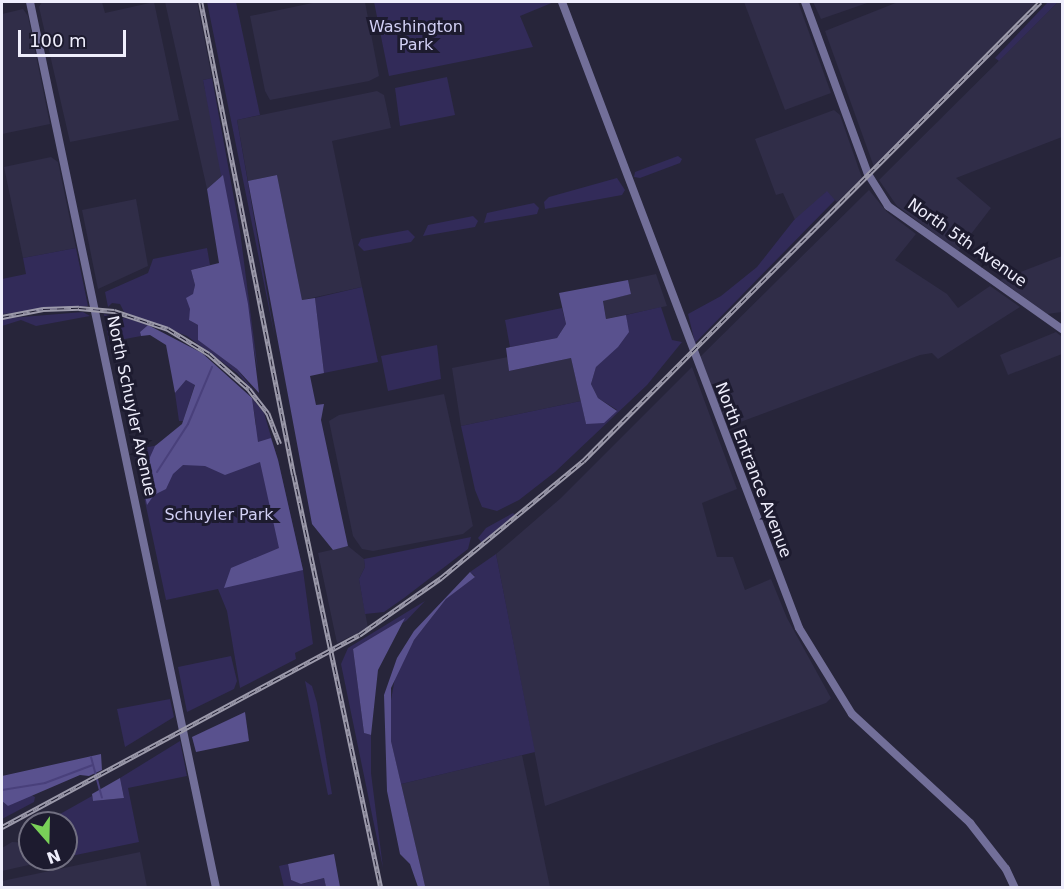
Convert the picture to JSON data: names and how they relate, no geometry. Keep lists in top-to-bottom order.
{
  "streets": {
    "street": ["North 5th Avenue", "North Schuyler Avenue", "North Entrance Avenue"]
  },
  "parks": ["Washington Park", "Schuyler Park"],
  "scale_bar": "100 m",
  "north": "bottom"
}
